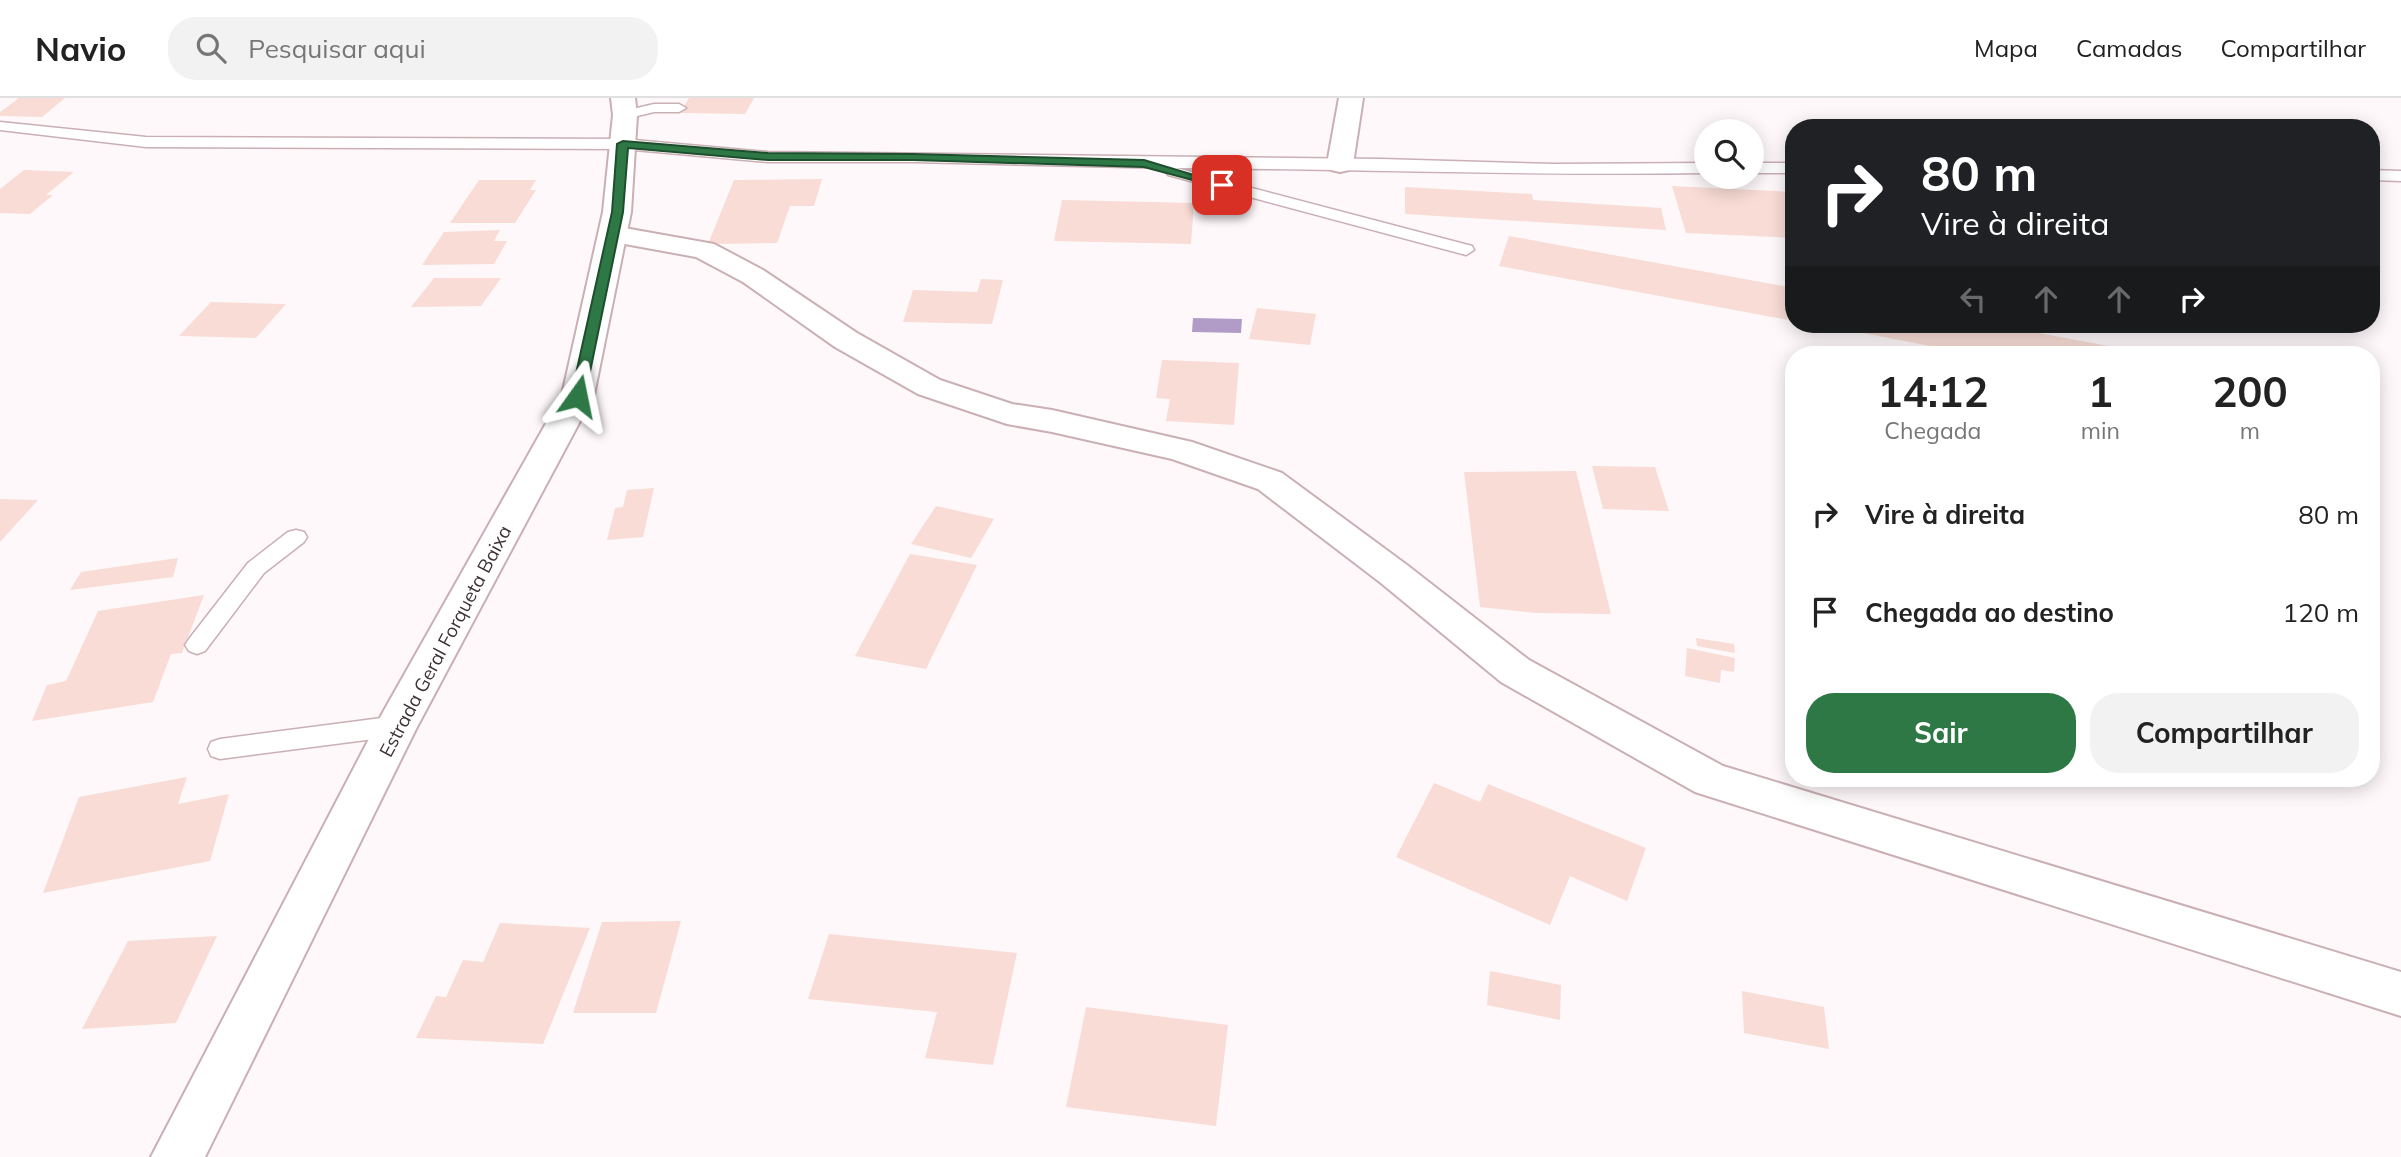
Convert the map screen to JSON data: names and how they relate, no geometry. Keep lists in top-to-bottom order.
{
  "streets": {
    "street": ["Estrada Geral Forqueta Baixa"]
  },
  "page": {
    "header": "Navio",
    "search": "Pesquisar aqui",
    "nav": ["Mapa", "Camadas", "Compartilhar"],
    "turn": ["80 m", "Vire à direita"],
    "eta": [
      "14:12",
      "Chegada",
      "1",
      "min",
      "200",
      "m"
    ],
    "list": [
      {
        "name": "Vire à direita",
        "value": "80 m"
      },
      {
        "name": "Chegada ao destino",
        "value": "120 m"
      }
    ],
    "buttons": ["Sair", "Compartilhar"]
  }
}
